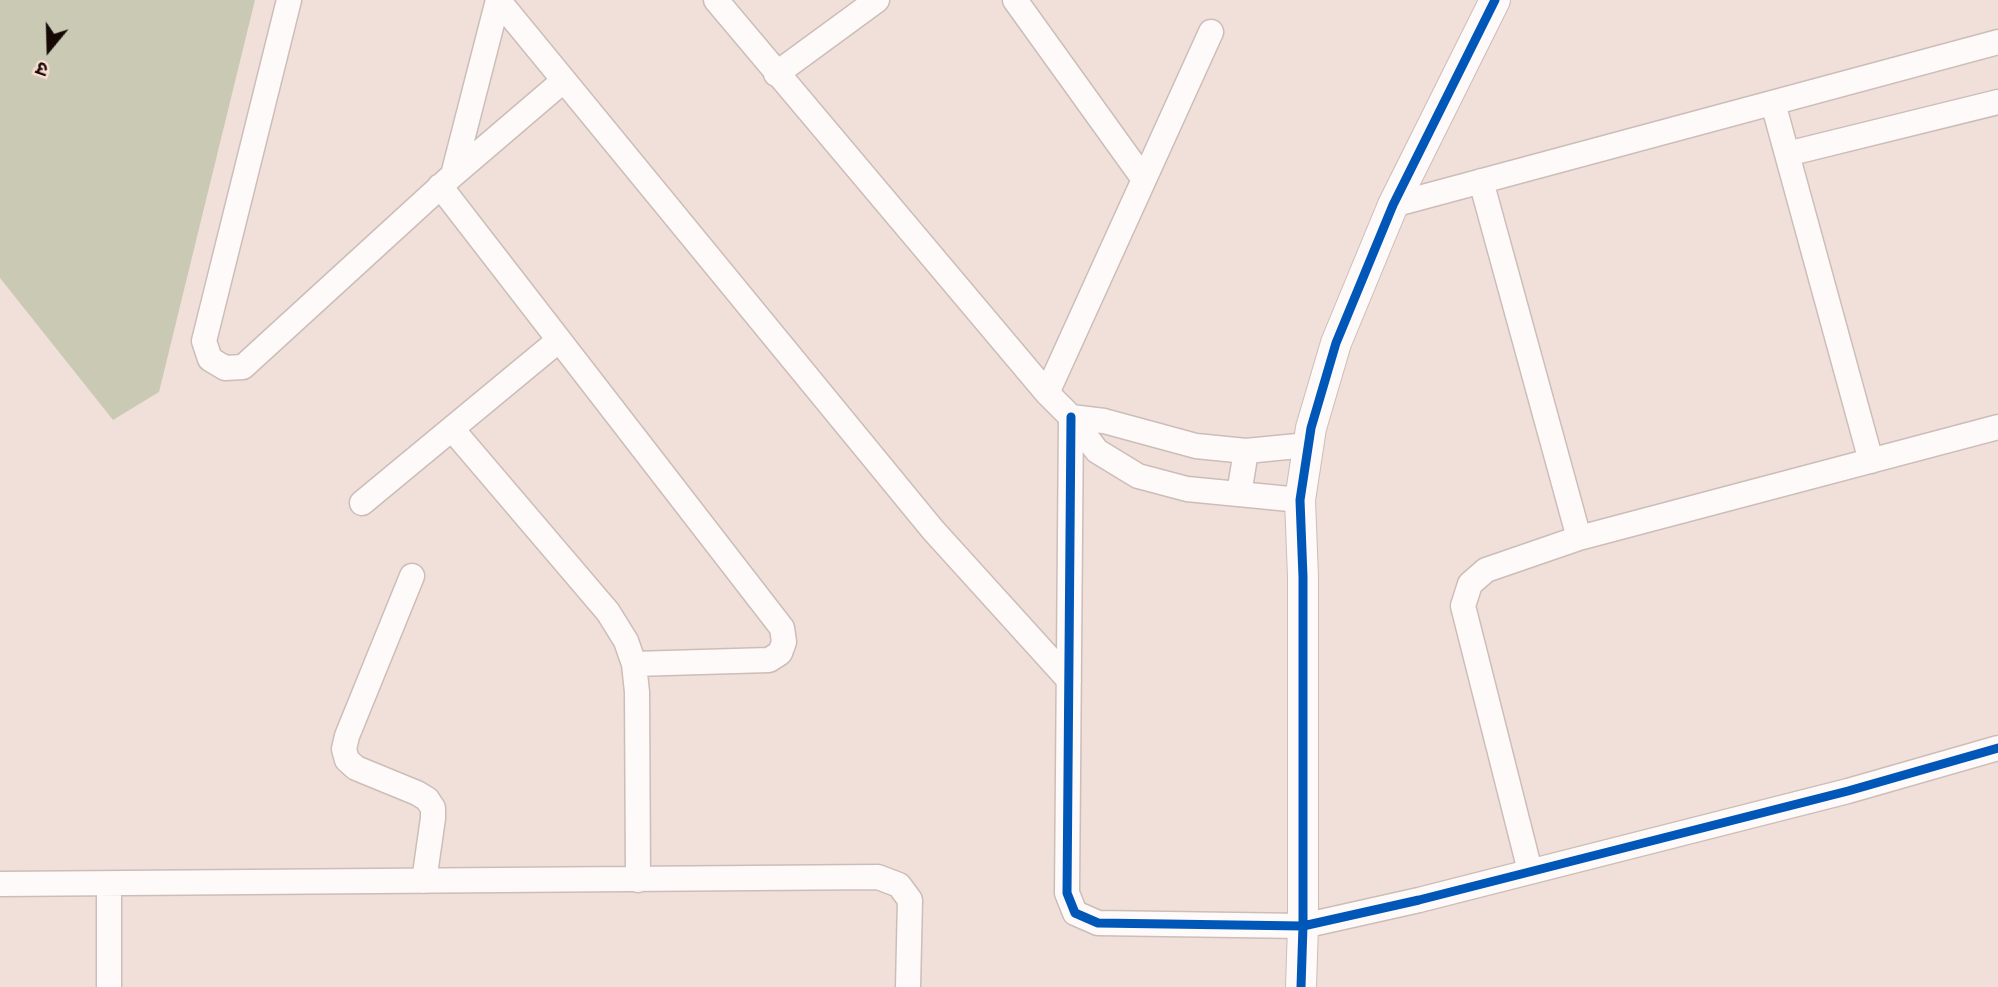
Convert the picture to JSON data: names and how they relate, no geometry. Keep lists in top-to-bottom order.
{
  "north": "bottom"
}
